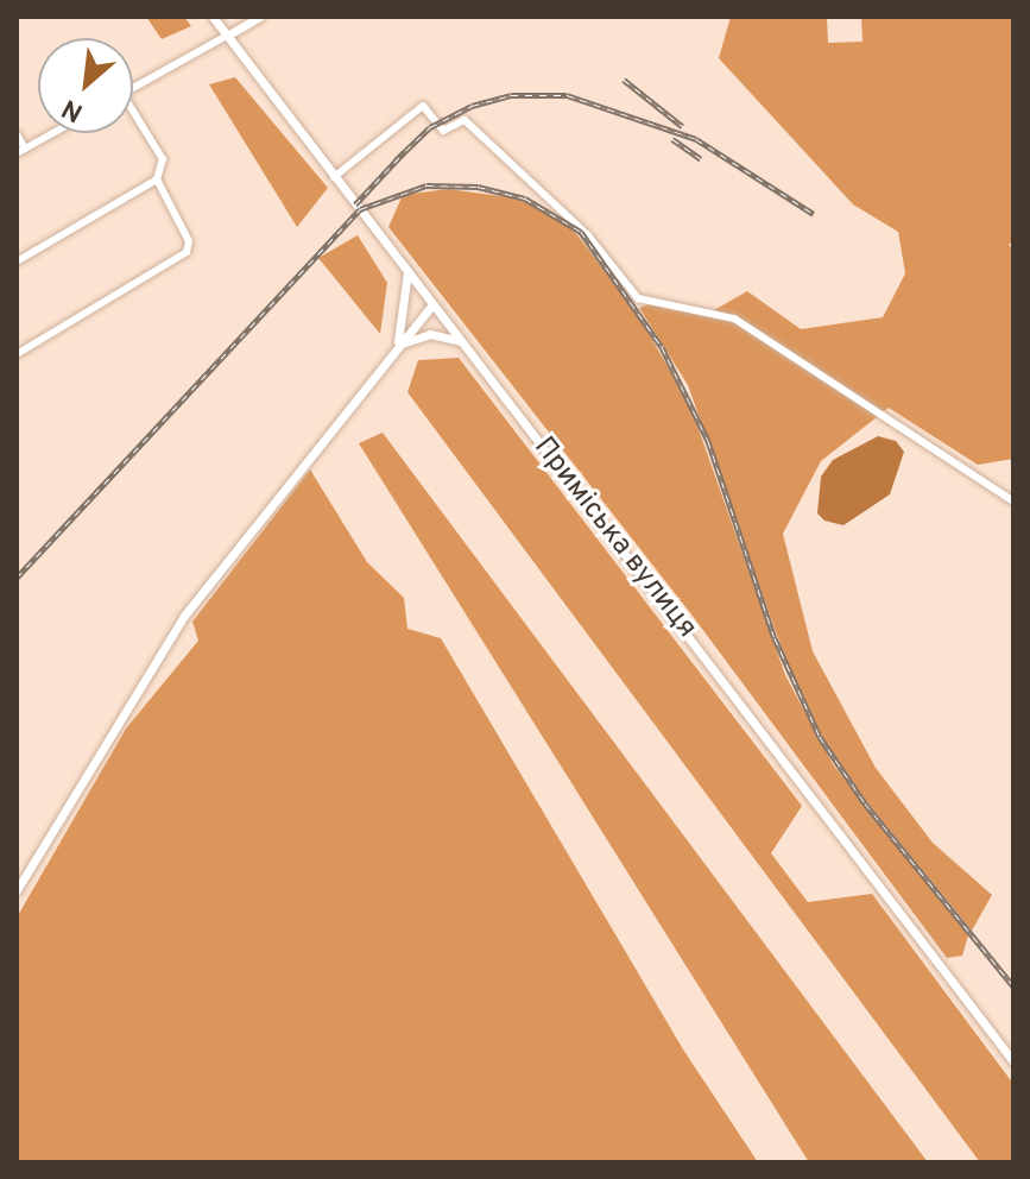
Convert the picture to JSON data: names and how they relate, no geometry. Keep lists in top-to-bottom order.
{
  "streets": {
    "main road": ["Приміська вулиця"]
  },
  "north": "bottom left"
}
